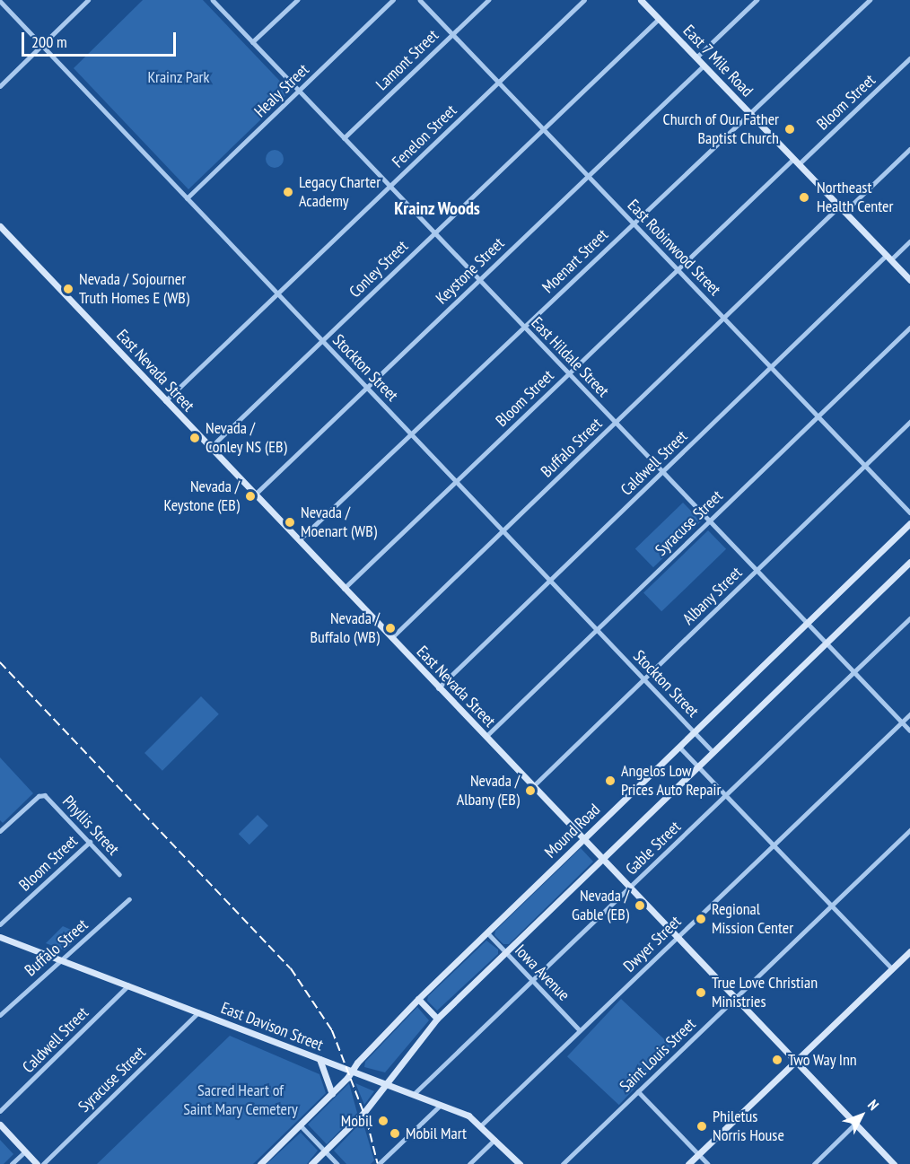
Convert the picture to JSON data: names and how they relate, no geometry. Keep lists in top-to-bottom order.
{
  "streets": {
    "main road": [
      "East 7 Mile Road",
      "East Nevada Street",
      "Mound Road",
      "East Davison Street"
    ],
    "street": [
      "Lamont Street",
      "Healy Street",
      "Bloom Street",
      "Fenelon Street",
      "East Robinwood Street",
      "Moenart Street",
      "Conley Street",
      "Keystone Street",
      "East Hildale Street",
      "Stockton Street",
      "Buffalo Street",
      "Caldwell Street",
      "Syracuse Street",
      "Albany Street",
      "Phyllis Street",
      "Gable Street",
      "Dwyer Street",
      "Iowa Avenue",
      "Saint Louis Street"
    ]
  },
  "crossings": [
    ["Lamont Street", "East Robinwood Street"],
    ["Lamont Street", "East Hildale Street"],
    ["East 7 Mile Road", "Bloom Street"],
    ["East 7 Mile Road", "Moenart Street"],
    ["East 7 Mile Road", "Conley Street"],
    ["East 7 Mile Road", "Keystone Street"],
    ["East 7 Mile Road", "Buffalo Street"],
    ["East 7 Mile Road", "Caldwell Street"],
    ["Healy Street", "East Hildale Street"],
    ["Healy Street", "Stockton Street"],
    ["Bloom Street", "East Robinwood Street"],
    ["Bloom Street", "East Hildale Street"],
    ["Bloom Street", "Stockton Street"],
    ["Bloom Street", "East Nevada Street"],
    ["Bloom Street", "Phyllis Street"],
    ["Fenelon Street", "East Robinwood Street"],
    ["Fenelon Street", "East Hildale Street"],
    ["Fenelon Street", "Stockton Street"],
    ["Fenelon Street", "East Nevada Street"],
    ["East Robinwood Street", "Moenart Street"],
    ["East Robinwood Street", "Conley Street"],
    ["East Robinwood Street", "Keystone Street"],
    ["East Robinwood Street", "Buffalo Street"],
    ["East Robinwood Street", "Caldwell Street"],
    ["East Robinwood Street", "Syracuse Street"],
    ["East Robinwood Street", "Albany Street"],
    ["Moenart Street", "East Hildale Street"],
    ["Moenart Street", "Stockton Street"],
    ["Moenart Street", "East Nevada Street"],
    ["Conley Street", "East Hildale Street"],
    ["Conley Street", "Stockton Street"],
    ["Conley Street", "East Nevada Street"],
    ["Keystone Street", "East Hildale Street"],
    ["Keystone Street", "Stockton Street"],
    ["Keystone Street", "East Nevada Street"],
    ["East Hildale Street", "Buffalo Street"],
    ["East Hildale Street", "Caldwell Street"],
    ["East Hildale Street", "Syracuse Street"],
    ["East Hildale Street", "Albany Street"],
    ["East Hildale Street", "Mound Road"],
    ["East Hildale Street", "Gable Street"],
    ["East Hildale Street", "Dwyer Street"],
    ["Stockton Street", "Buffalo Street"],
    ["Stockton Street", "Caldwell Street"],
    ["Stockton Street", "Syracuse Street"],
    ["Stockton Street", "Albany Street"],
    ["Stockton Street", "Mound Road"],
    ["East Nevada Street", "Buffalo Street"],
    ["East Nevada Street", "Caldwell Street"],
    ["East Nevada Street", "Syracuse Street"],
    ["East Nevada Street", "Albany Street"],
    ["East Nevada Street", "Mound Road"],
    ["East Nevada Street", "Gable Street"],
    ["East Nevada Street", "Dwyer Street"],
    ["East Nevada Street", "Saint Louis Street"],
    ["Buffalo Street", "East Davison Street"],
    ["Caldwell Street", "East Davison Street"],
    ["Syracuse Street", "East Davison Street"],
    ["Mound Road", "Iowa Avenue"],
    ["Mound Road", "East Davison Street"],
    ["Gable Street", "Iowa Avenue"],
    ["Gable Street", "East Davison Street"],
    ["Dwyer Street", "Iowa Avenue"],
    ["Dwyer Street", "East Davison Street"]
  ],
  "districts": ["Krainz Woods"],
  "parks": ["Krainz Park", "Sacred Heart of Saint Mary Cemetery"],
  "places": [
    "Church of Our Father Baptist Church",
    "Legacy Charter Academy",
    "Northeast Health Center",
    "Nevada / Sojourner Truth Homes E (WB)",
    "Nevada / Conley NS (EB)",
    "Nevada / Keystone (EB)",
    "Nevada / Moenart (WB)",
    "Nevada / Buffalo (WB)",
    "Angelos Low Prices Auto Repair",
    "Nevada / Albany (EB)",
    "Nevada / Gable (EB)",
    "Regional Mission Center",
    "True Love Christian Ministries",
    "Two Way Inn",
    "Mobil",
    "Philetus Norris House",
    "Mobil Mart"
  ],
  "scale_bar": "200 m",
  "north": "top right"
}
